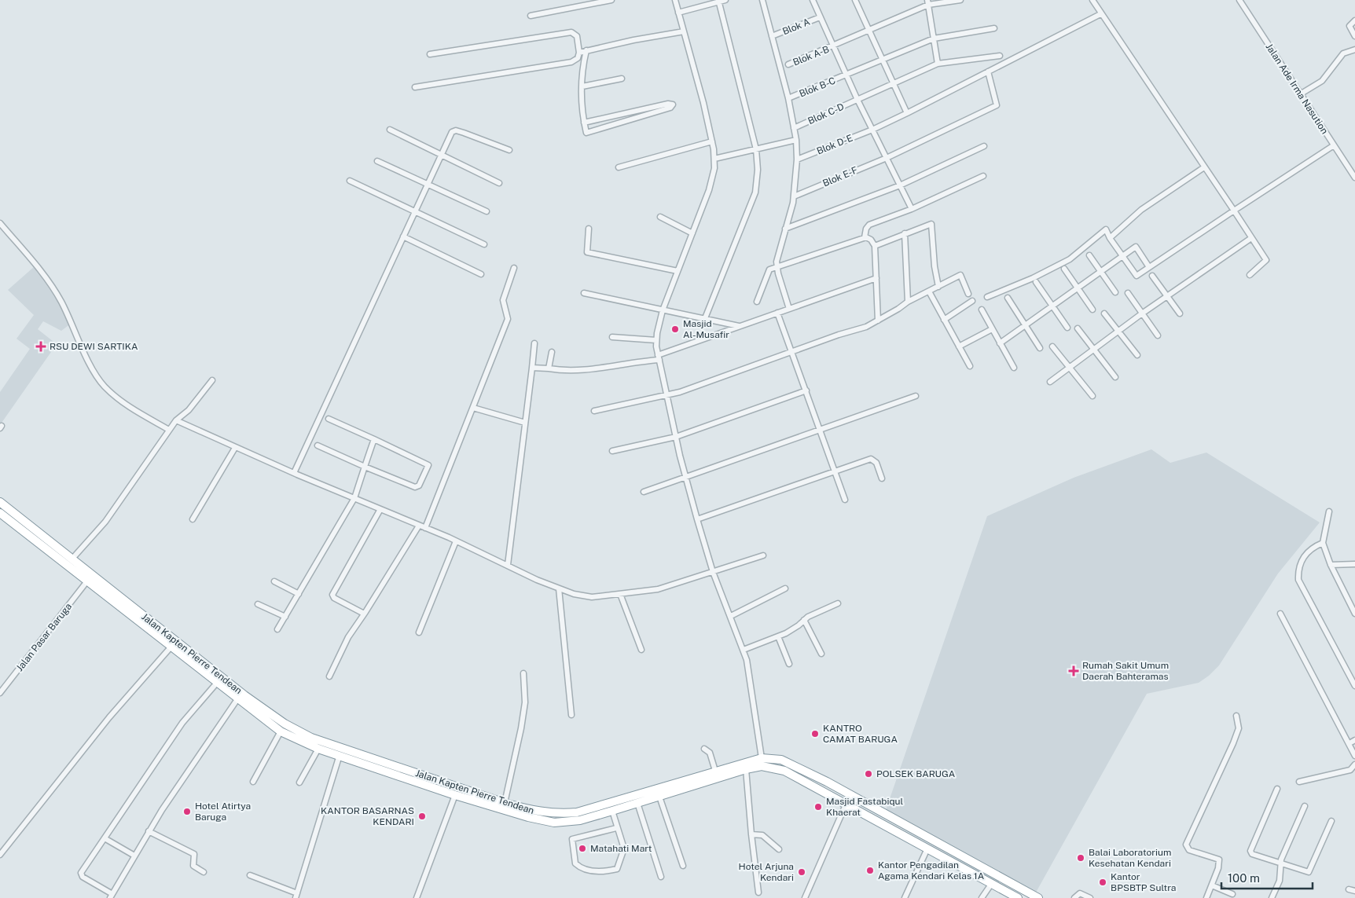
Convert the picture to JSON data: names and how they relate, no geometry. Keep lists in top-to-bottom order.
{
  "streets": {
    "highway": ["Jalan Kapten Pierre Tendean"],
    "street": [
      "Blok A",
      "Blok A-B",
      "Blok B-C",
      "Jalan Ade Irma Nasution",
      "Blok C-D",
      "Blok D-E",
      "Blok E-F",
      "Jalan Pasar Baruga"
    ]
  },
  "crossings": [
    ["Blok D-E", "Blok E-F"],
    ["Jalan Pasar Baruga", "Jalan Kapten Pierre Tendean"]
  ],
  "places": {
    "other": [
      "Masjid Al-Musafir",
      "KANTRO CAMAT BARUGA",
      "POLSEK BARUGA",
      "Masjid Fastabiqul Khaerat",
      "Hotel Atirtya Baruga",
      "KANTOR BASARNAS KENDARI",
      "Matahati Mart",
      "Balai Laboratorium Kesehatan Kendari",
      "Kantor Pengadilan Agama Kendari Kelas 1A",
      "Hotel Arjuna Kendari",
      "Kantor BPSBTP Sultra"
    ],
    "health": ["RSU DEWI SARTIKA", "Rumah Sakit Umum Daerah Bahteramas"]
  },
  "scale_bar": "100 m"
}
